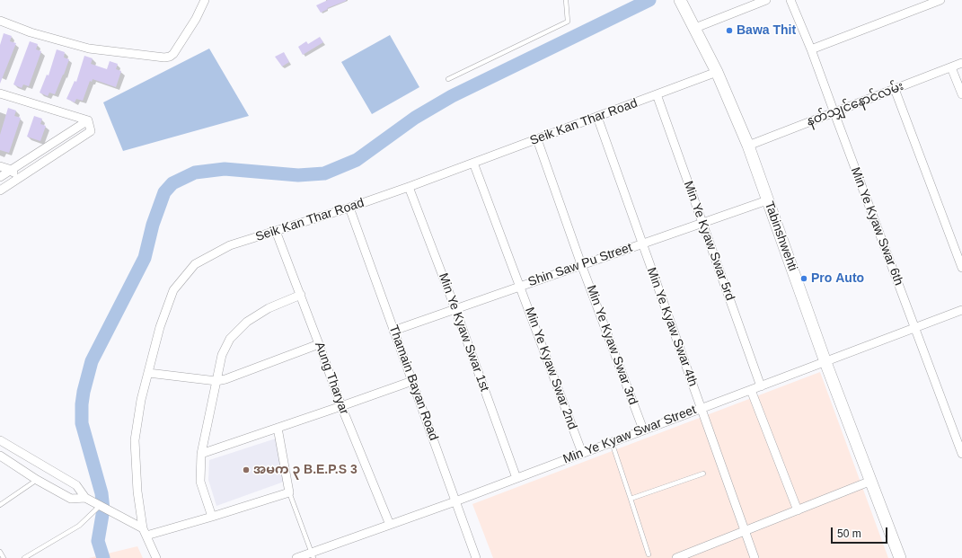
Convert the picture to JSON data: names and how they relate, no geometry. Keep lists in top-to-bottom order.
{
  "streets": {
    "main road": ["Tabinshwehti"],
    "street": [
      "နတ်သျှင်နောင်လမ်း",
      "Seik Kan Thar Road",
      "Min Ye Kyaw Swar 6th",
      "Min Ye Kyaw Swar 5rd",
      "Shin Saw Pu Street",
      "Min Ye Kyaw Swar 4th",
      "Min Ye Kyaw Swar 1st",
      "Min Ye Kyaw Swar 3rd",
      "Min Ye Kyaw Swar 2nd",
      "Aung Tharyar",
      "Thamain Bayan Road",
      "Min Ye Kyaw Swar Street"
    ]
  },
  "crossings": [
    ["နတ်သျှင်နောင်လမ်း", "Min Ye Kyaw Swar 6th"],
    ["နတ်သျှင်နောင်လမ်း", "Tabinshwehti"],
    ["Seik Kan Thar Road", "Tabinshwehti"],
    ["Seik Kan Thar Road", "Min Ye Kyaw Swar 5rd"],
    ["Seik Kan Thar Road", "Min Ye Kyaw Swar 4th"],
    ["Seik Kan Thar Road", "Min Ye Kyaw Swar 1st"],
    ["Seik Kan Thar Road", "Min Ye Kyaw Swar 3rd"],
    ["Seik Kan Thar Road", "Min Ye Kyaw Swar 2nd"],
    ["Seik Kan Thar Road", "Aung Tharyar"],
    ["Seik Kan Thar Road", "Thamain Bayan Road"],
    ["Min Ye Kyaw Swar 6th", "Min Ye Kyaw Swar Street"],
    ["Tabinshwehti", "Shin Saw Pu Street"],
    ["Tabinshwehti", "Min Ye Kyaw Swar Street"],
    ["Min Ye Kyaw Swar 5rd", "Shin Saw Pu Street"],
    ["Min Ye Kyaw Swar 5rd", "Min Ye Kyaw Swar Street"],
    ["Shin Saw Pu Street", "Min Ye Kyaw Swar 4th"],
    ["Shin Saw Pu Street", "Min Ye Kyaw Swar 1st"],
    ["Shin Saw Pu Street", "Min Ye Kyaw Swar 3rd"],
    ["Shin Saw Pu Street", "Min Ye Kyaw Swar 2nd"],
    ["Shin Saw Pu Street", "Thamain Bayan Road"],
    ["Min Ye Kyaw Swar 4th", "Min Ye Kyaw Swar Street"],
    ["Min Ye Kyaw Swar 1st", "Min Ye Kyaw Swar Street"],
    ["Min Ye Kyaw Swar 3rd", "Min Ye Kyaw Swar Street"],
    ["Min Ye Kyaw Swar 2nd", "Min Ye Kyaw Swar Street"],
    ["Aung Tharyar", "Min Ye Kyaw Swar Street"],
    ["Thamain Bayan Road", "Min Ye Kyaw Swar Street"]
  ],
  "places": ["Bawa Thit", "Pro Auto", "အမက ၃ B.E.P.S 3"],
  "scale_bar": "50 m"
}
